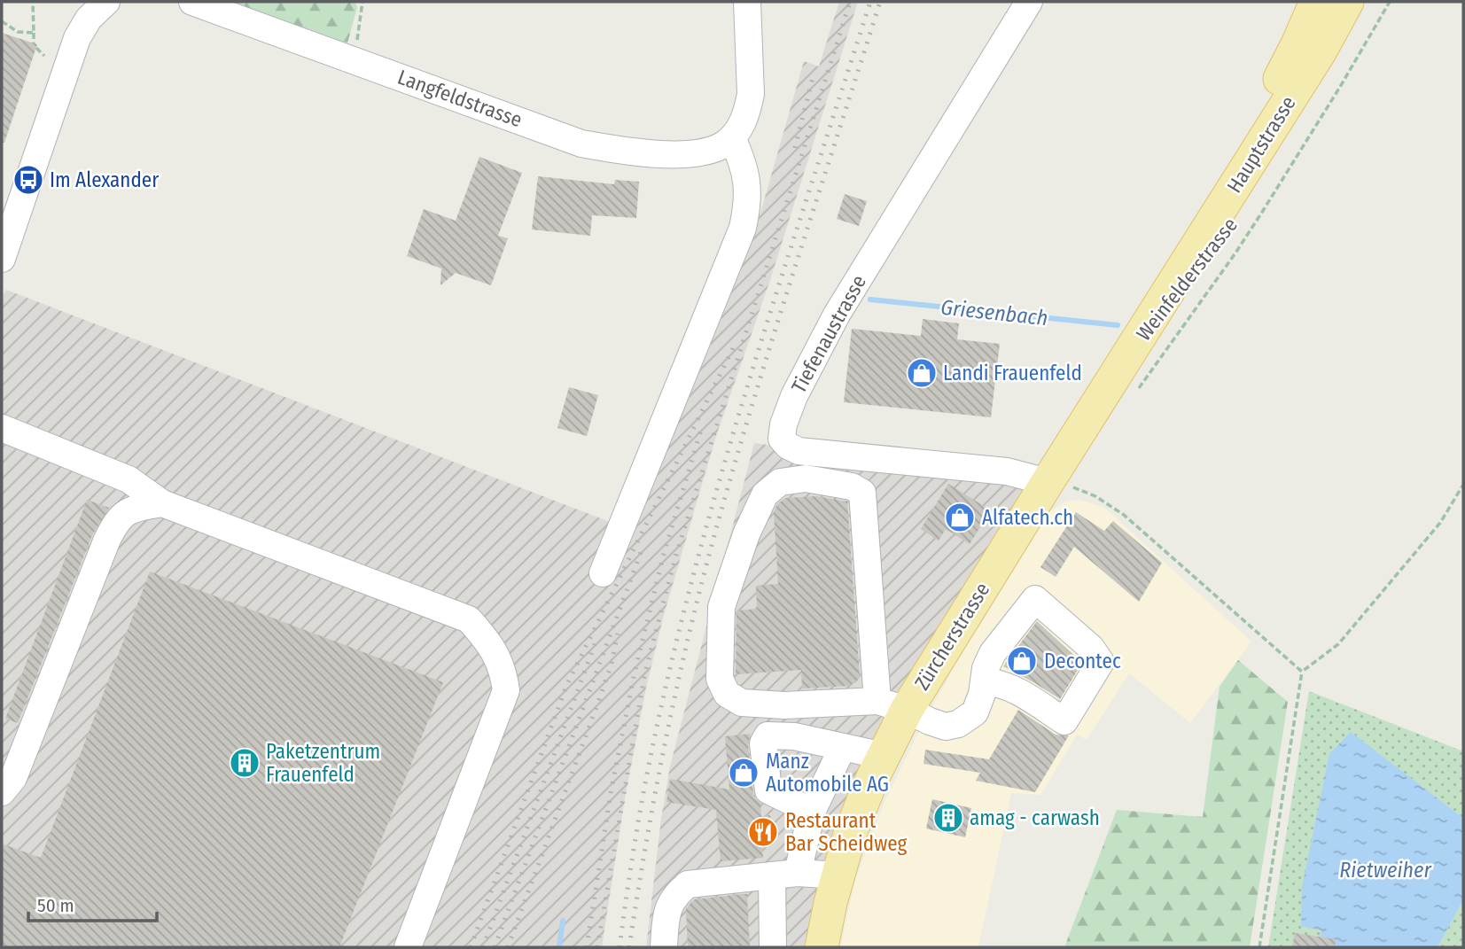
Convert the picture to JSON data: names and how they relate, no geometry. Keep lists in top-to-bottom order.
{
  "streets": {
    "main road": ["Hauptstrasse", "Weinfelderstrasse", "Zürcherstrasse"],
    "street": ["Langfeldstrasse", "Tiefenaustrasse"]
  },
  "crossings": [
    ["Hauptstrasse", "Weinfelderstrasse"],
    ["Hauptstrasse", "Zürcherstrasse"],
    ["Weinfelderstrasse", "Zürcherstrasse"],
    ["Tiefenaustrasse", "Zürcherstrasse"]
  ],
  "water": ["Griesenbach", "Rietweiher"],
  "places": {
    "bus stop": ["Im Alexander"],
    "shop": [
      "Landi Frauenfeld",
      "Alfatech.ch",
      "Decontec",
      "Manz Automobile AG"
    ],
    "building": ["Paketzentrum Frauenfeld", "amag - carwash"],
    "restaurant": ["Restaurant Bar Scheidweg"]
  },
  "scale_bar": "50 m"
}
